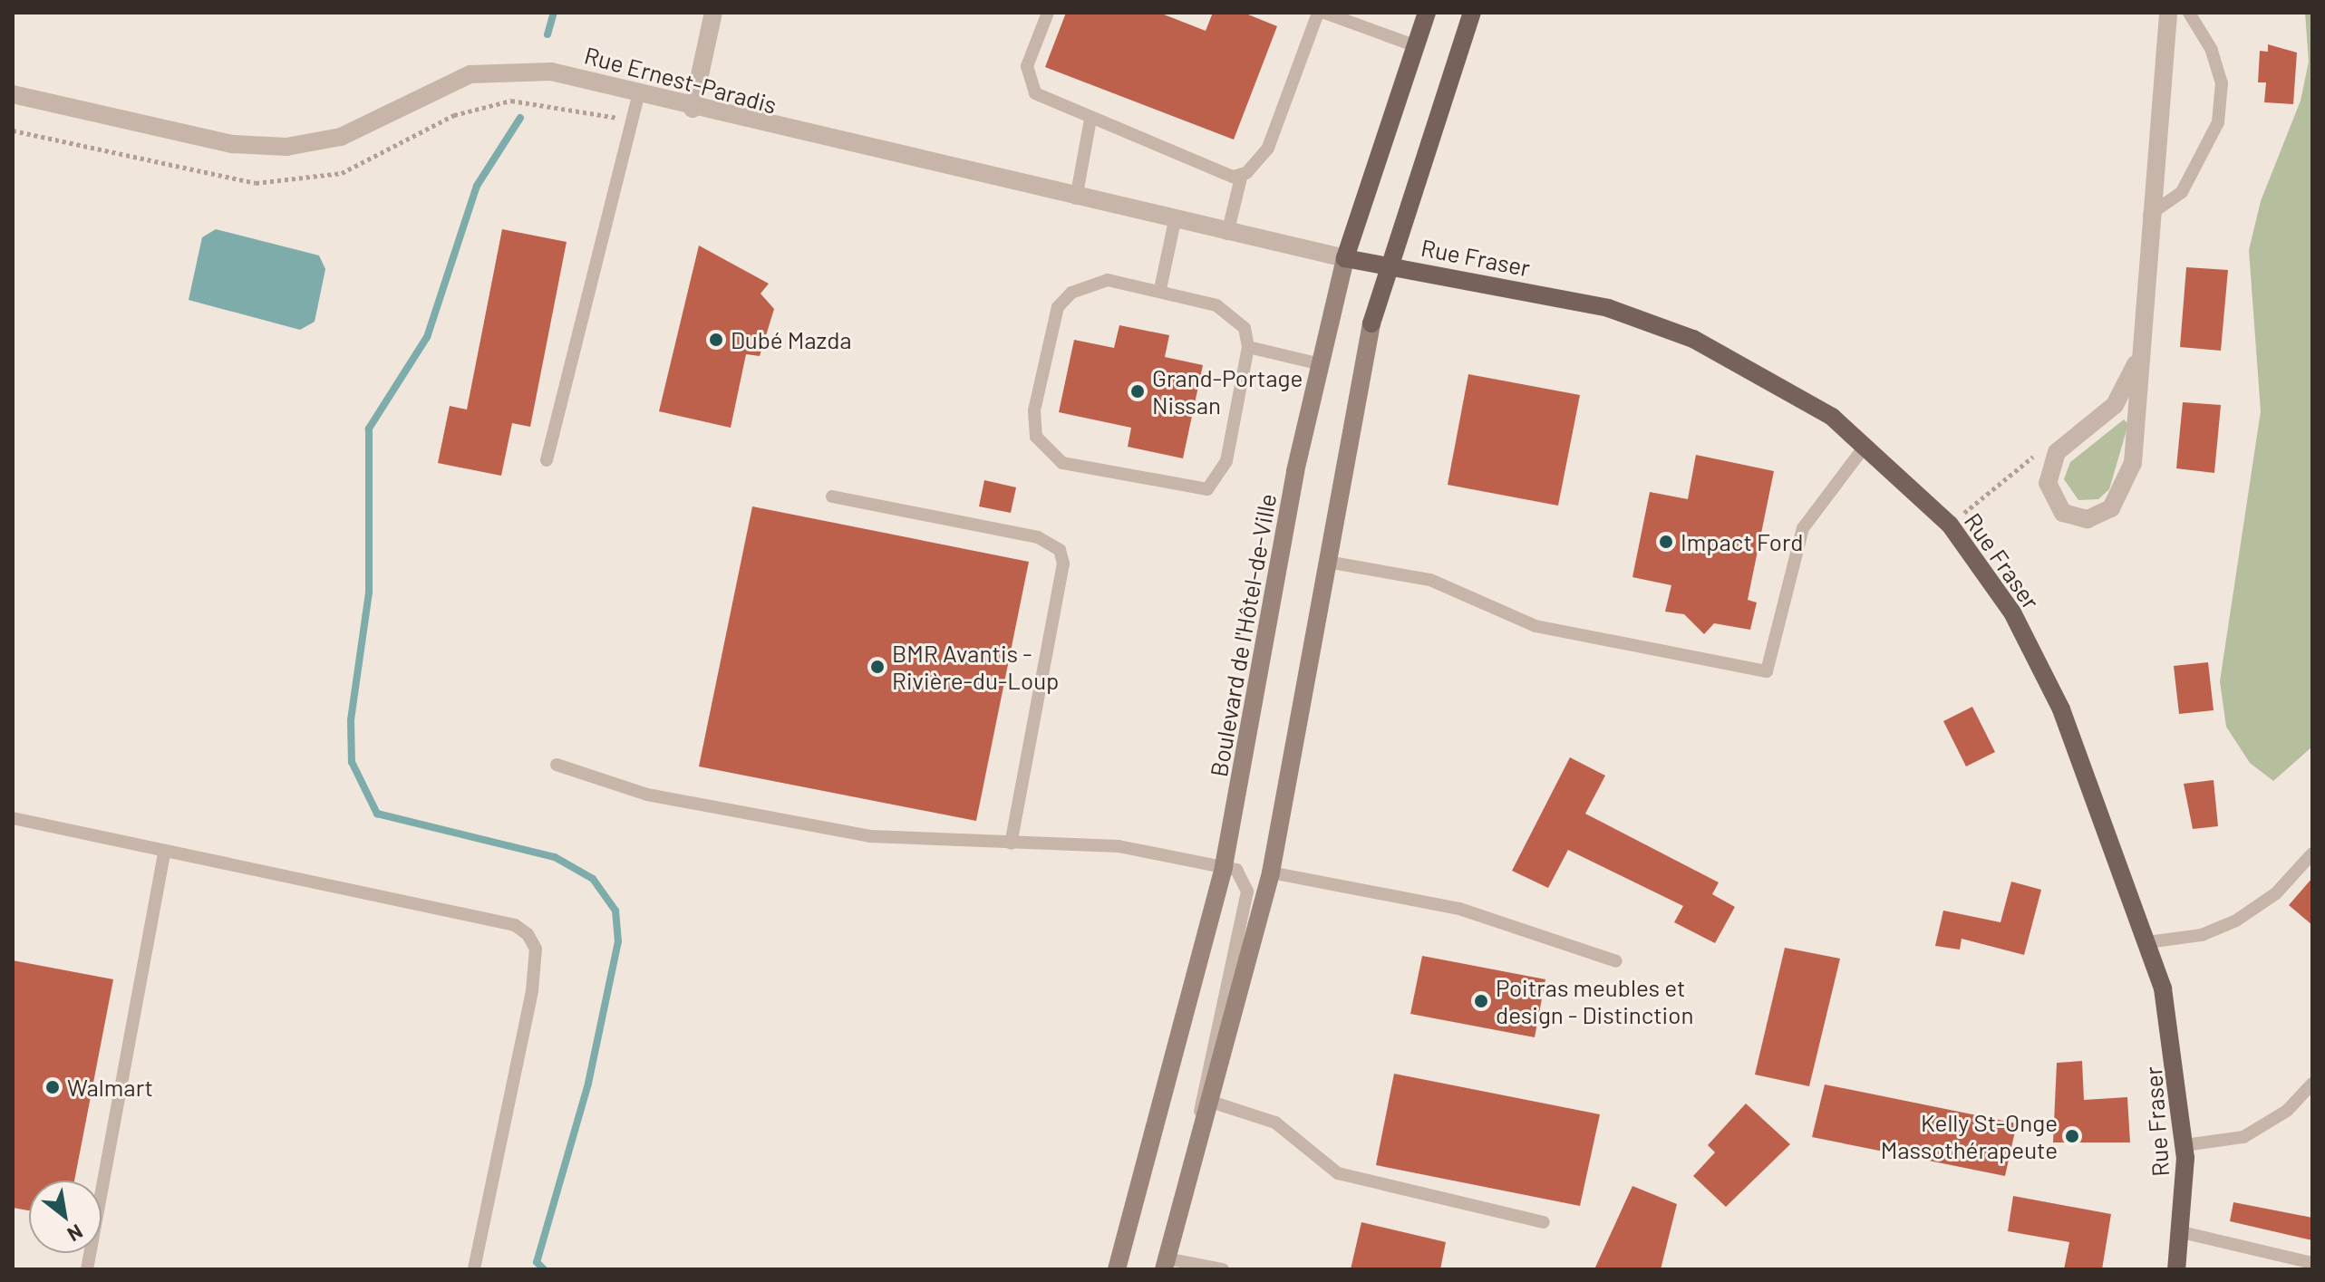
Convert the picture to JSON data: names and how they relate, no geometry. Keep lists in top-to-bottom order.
{
  "streets": {
    "main road": ["Rue Fraser", "Boulevard de l'Hôtel-de-Ville"],
    "street": ["Rue Ernest-Paradis"]
  },
  "crossings": [
    ["Rue Ernest-Paradis", "Rue Fraser"],
    ["Rue Ernest-Paradis", "Boulevard de l'Hôtel-de-Ville"],
    ["Rue Fraser", "Boulevard de l'Hôtel-de-Ville"]
  ],
  "places": [
    "Dubé Mazda",
    "Grand-Portage Nissan",
    "Impact Ford",
    "BMR Avantis - Rivière-du-Loup",
    "Poitras meubles et design - Distinction",
    "Walmart",
    "Kelly St-Onge Massothérapeute"
  ],
  "north": "bottom right"
}
